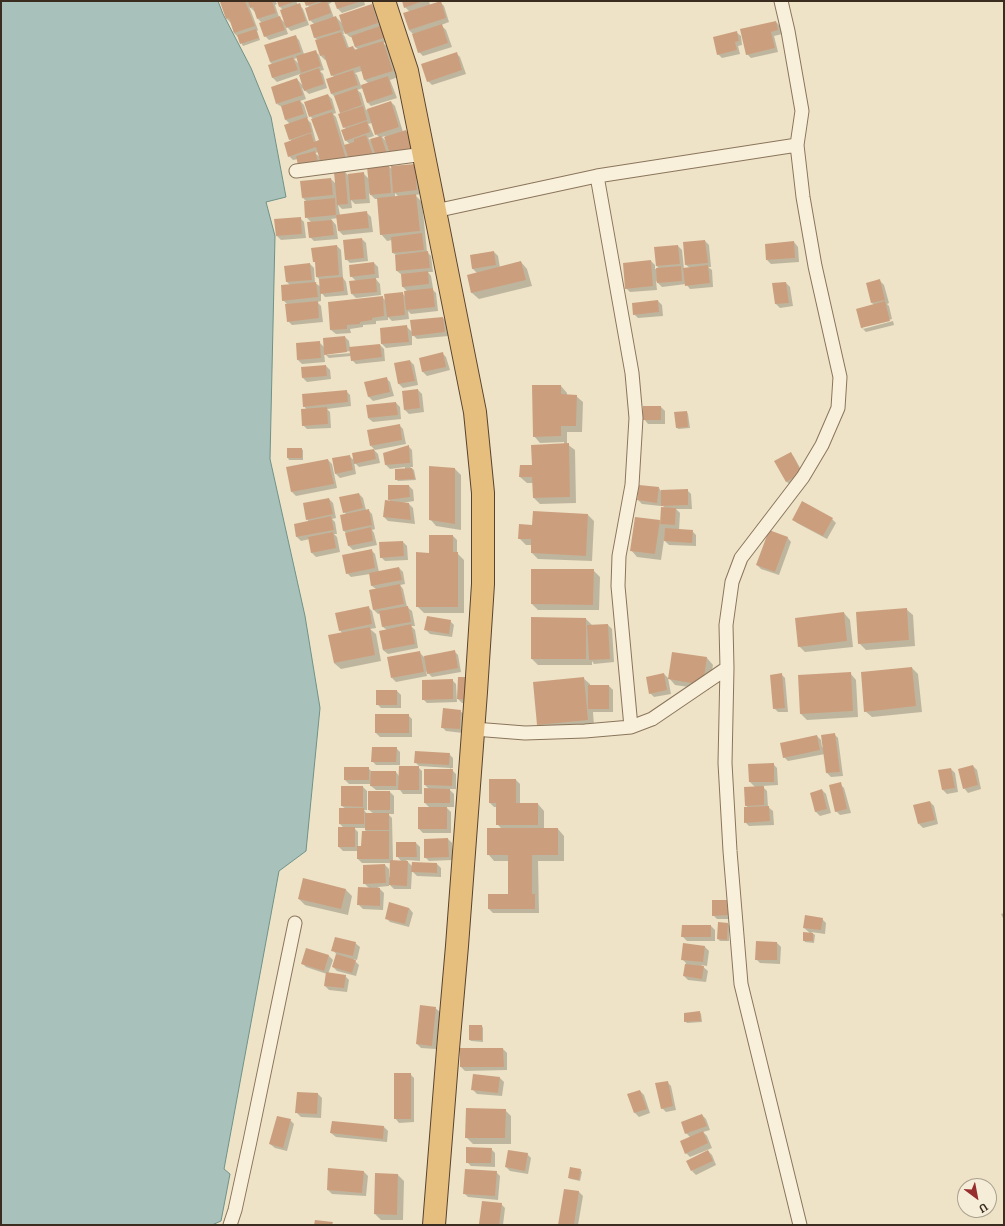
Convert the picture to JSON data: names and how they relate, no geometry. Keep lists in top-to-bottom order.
{
  "north": "bottom right"
}
